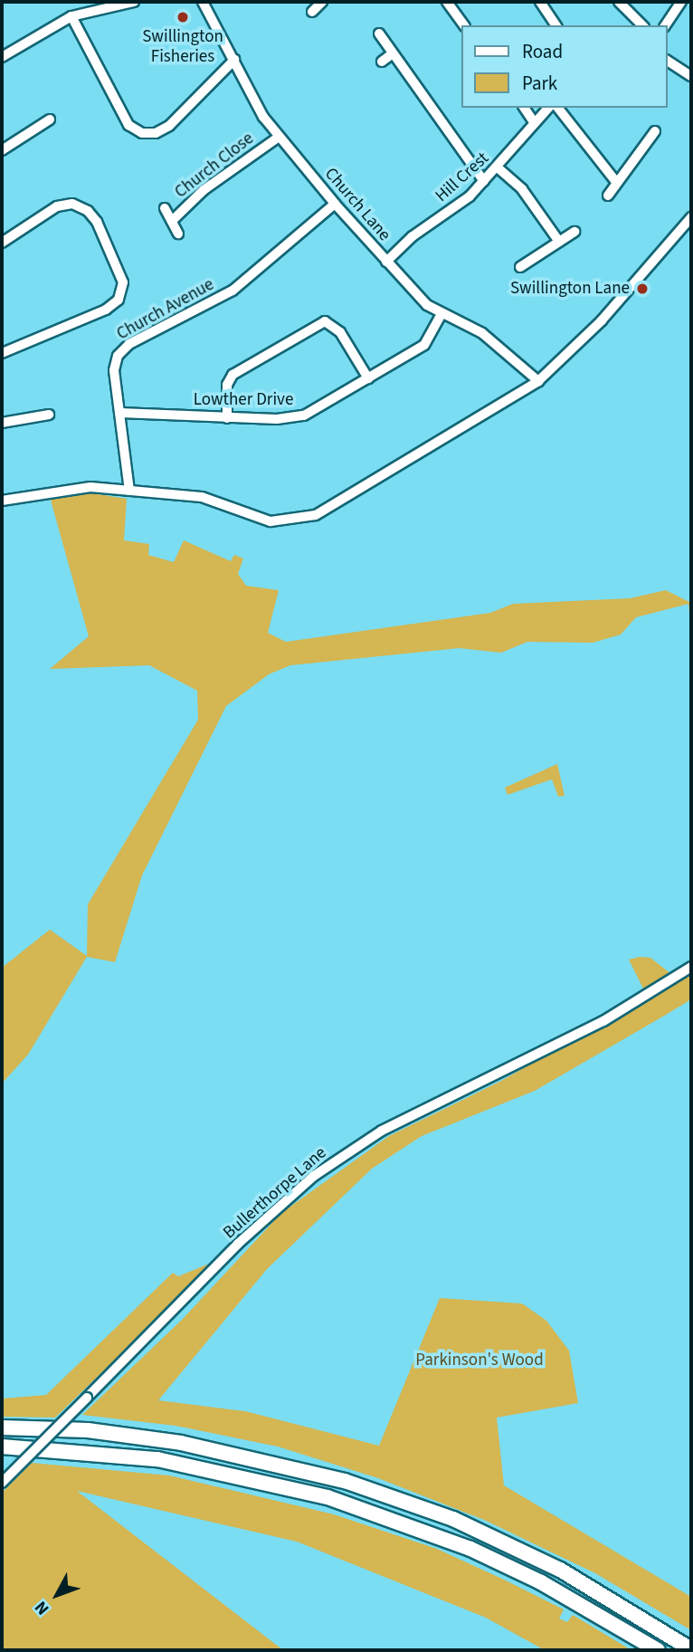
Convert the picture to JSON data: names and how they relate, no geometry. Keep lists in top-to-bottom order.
{
  "streets": {
    "street": [
      "Church Close",
      "Hill Crest",
      "Church Lane",
      "Church Avenue",
      "Lowther Drive",
      "Bullerthorpe Lane"
    ]
  },
  "crossings": [
    ["Church Close", "Church Lane"],
    ["Hill Crest", "Church Lane"],
    ["Church Lane", "Church Avenue"],
    ["Church Lane", "Lowther Drive"],
    ["Church Avenue", "Lowther Drive"]
  ],
  "parks": ["Parkinson's Wood"],
  "places": ["Swillington Fisheries", "Swillington Lane"],
  "legend": ["Road", "Park"],
  "north": "bottom left"
}
